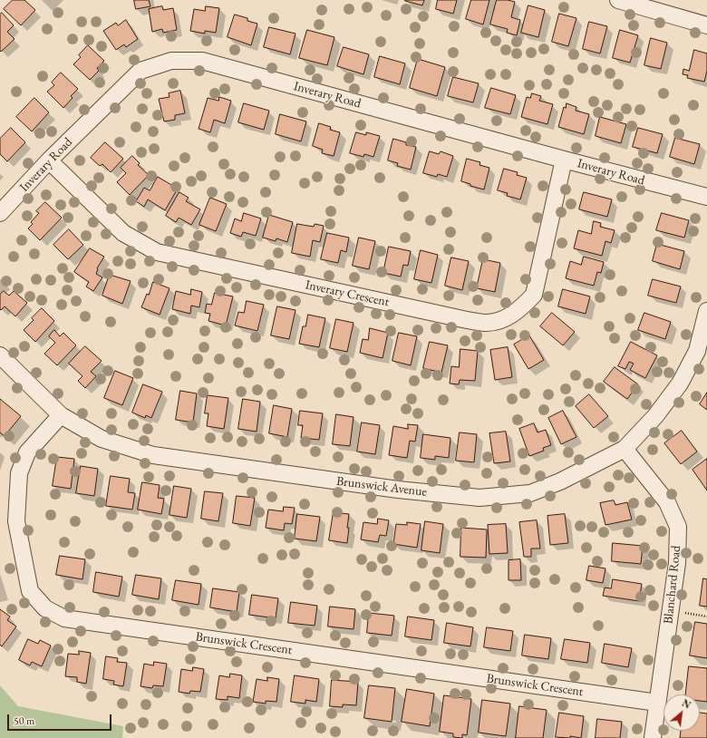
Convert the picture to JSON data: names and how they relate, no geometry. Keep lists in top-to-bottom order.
{
  "streets": {
    "street": [
      "Inverary Road",
      "Inverary Crescent",
      "Brunswick Avenue",
      "Blanchard Road",
      "Brunswick Crescent"
    ]
  },
  "crossings": [
    ["Inverary Road", "Inverary Crescent"],
    ["Brunswick Avenue", "Blanchard Road"],
    ["Brunswick Avenue", "Brunswick Crescent"],
    ["Blanchard Road", "Brunswick Crescent"]
  ],
  "scale_bar": "50 m",
  "north": "top right"
}
